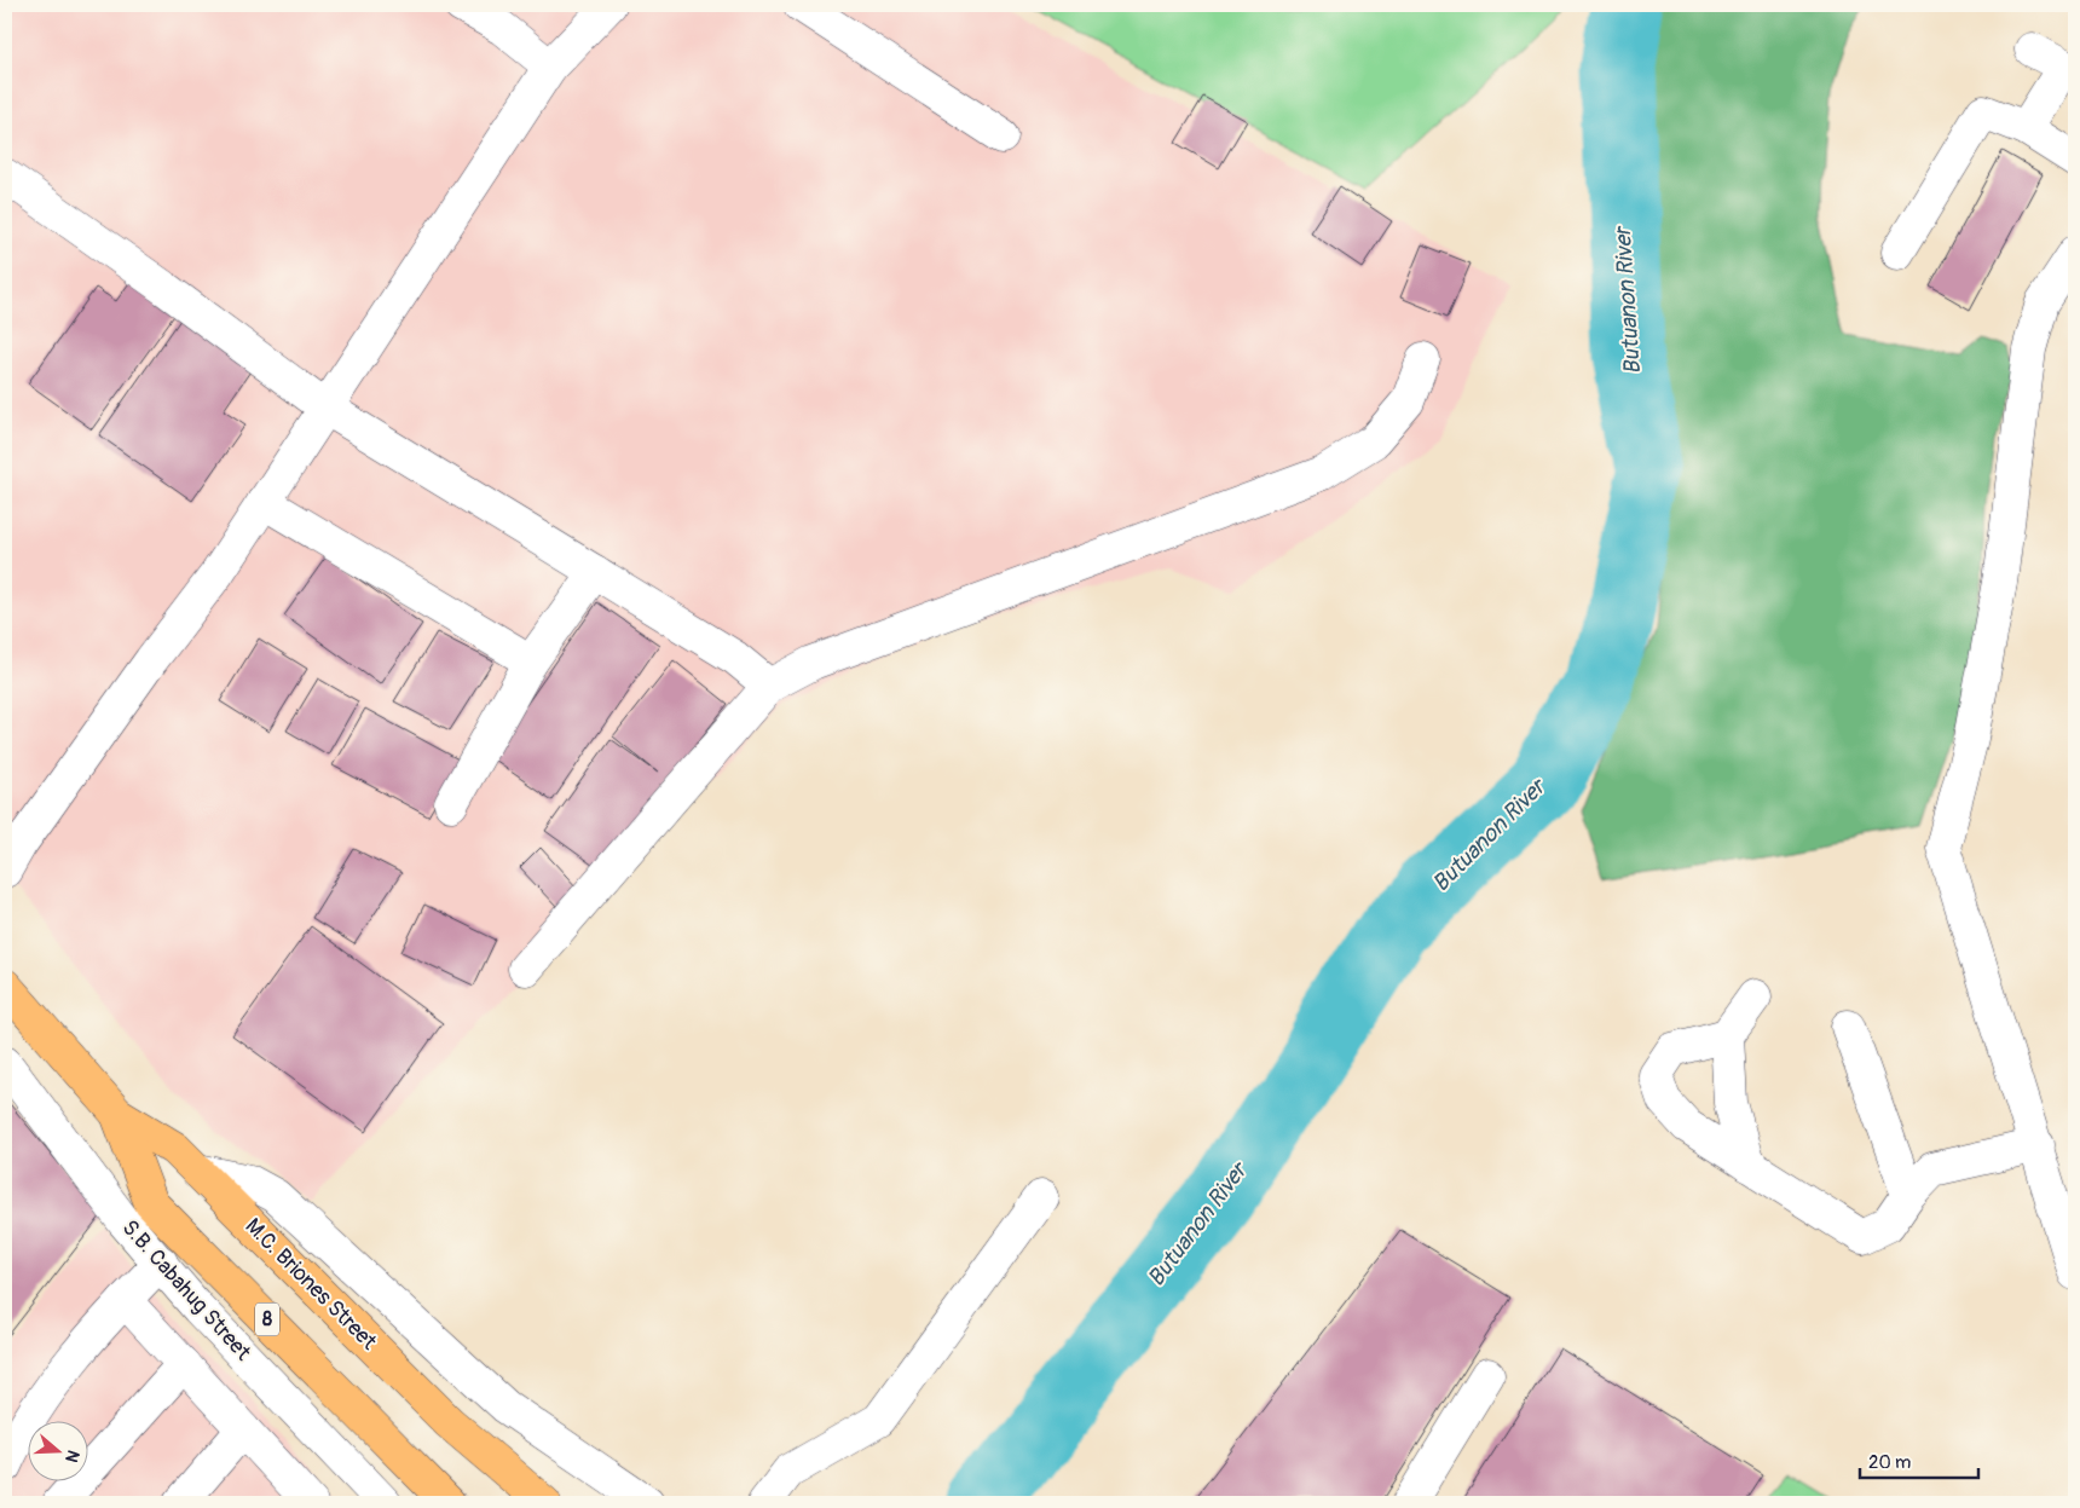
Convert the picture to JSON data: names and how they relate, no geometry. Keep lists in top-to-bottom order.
{
  "streets": {
    "main road": ["M.C. Briones Street", "8"],
    "street": ["S.B. Cabahug Street"]
  },
  "crossings": [
    ["M.C. Briones Street", "8"]
  ],
  "water": ["Butuanon River"],
  "scale_bar": "20 m",
  "north": "right"
}
